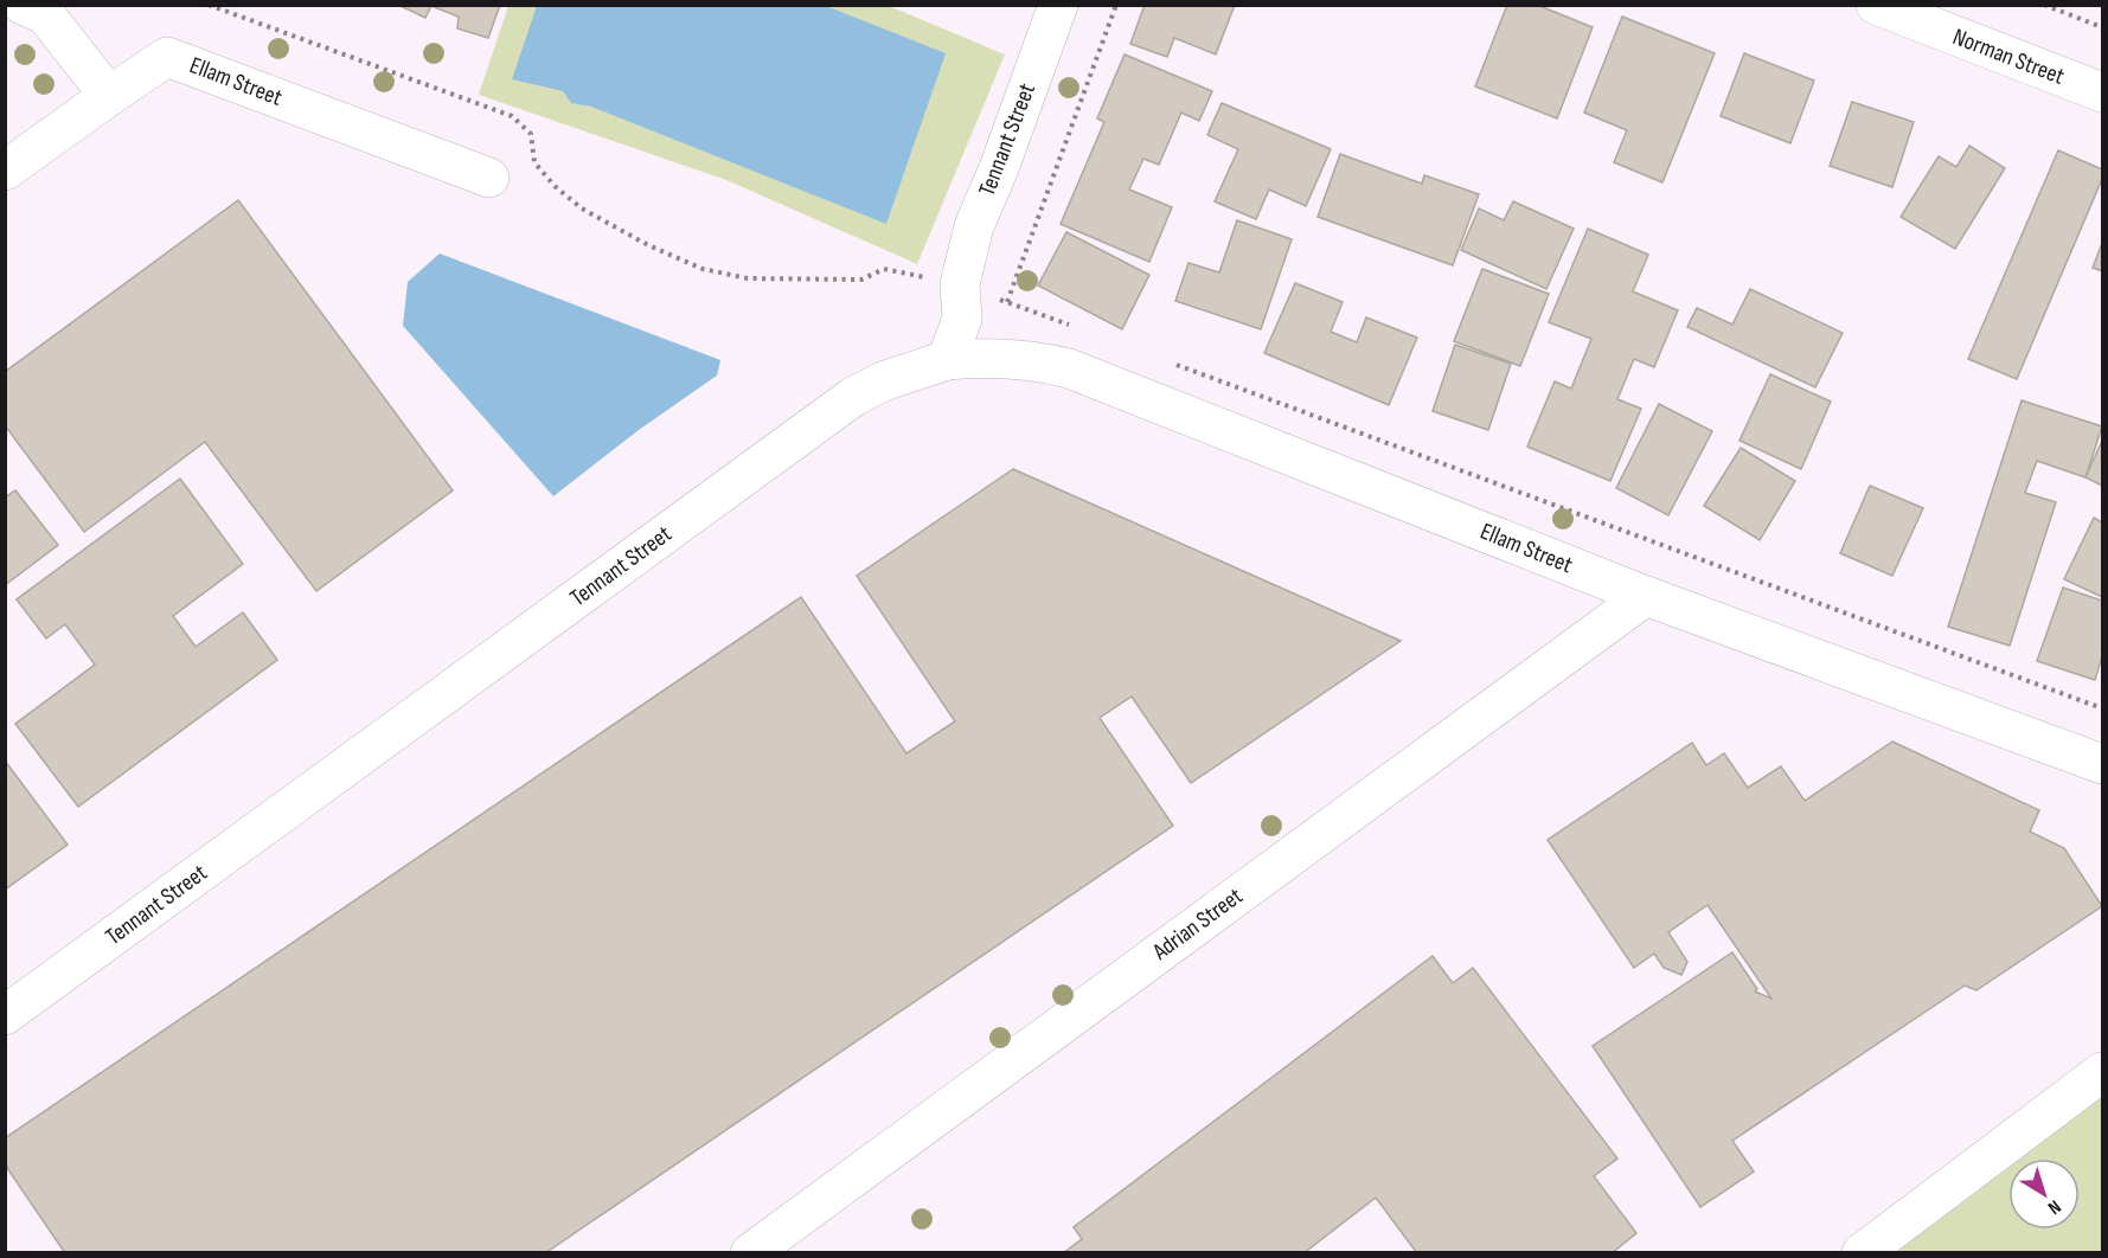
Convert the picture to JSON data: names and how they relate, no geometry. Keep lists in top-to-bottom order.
{
  "streets": {
    "street": [
      "Norman Street",
      "Ellam Street",
      "Tennant Street",
      "Adrian Street"
    ]
  },
  "crossings": [
    ["Ellam Street", "Tennant Street"],
    ["Ellam Street", "Adrian Street"]
  ],
  "north": "bottom right"
}
